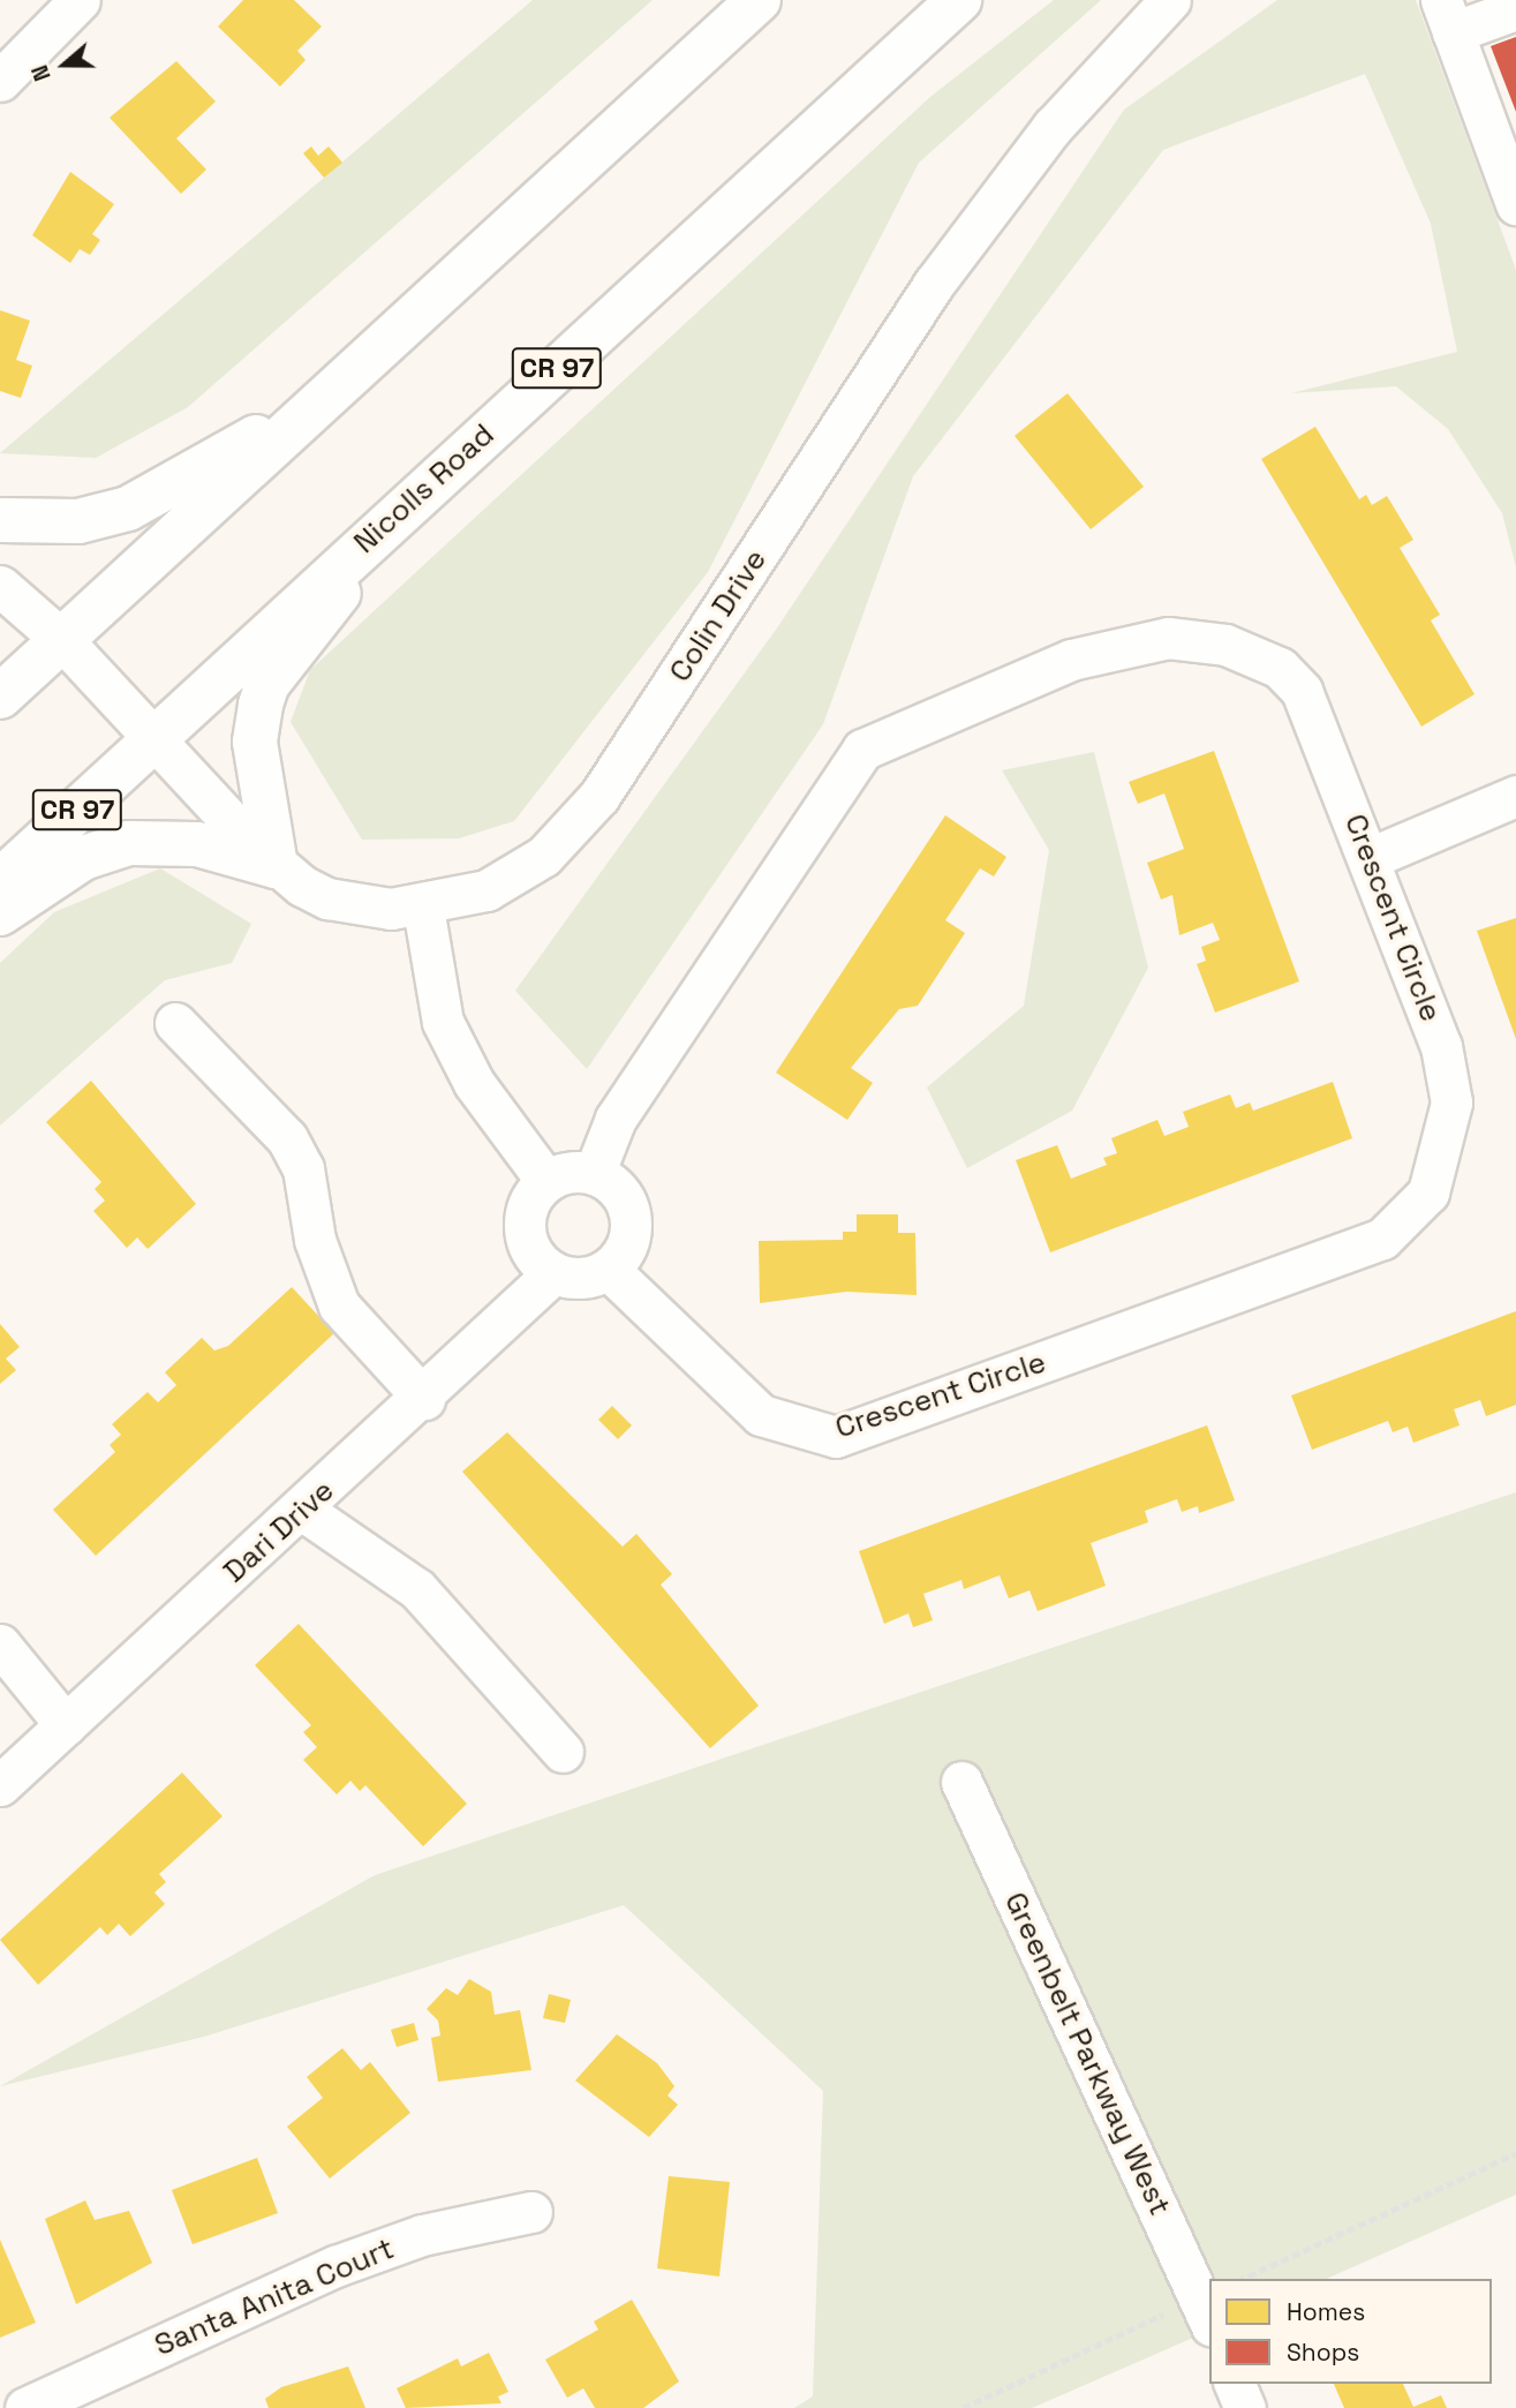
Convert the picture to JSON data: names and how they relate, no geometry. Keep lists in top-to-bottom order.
{
  "streets": {
    "highway": ["CR 97", "Nicolls Road"],
    "street": [
      "Colin Drive",
      "Crescent Circle",
      "Dari Drive",
      "Greenbelt Parkway West",
      "Santa Anita Court"
    ]
  },
  "crossings": [
    ["Nicolls Road", "Colin Drive"],
    ["Crescent Circle", "Dari Drive"]
  ],
  "legend": ["Homes", "Shops"],
  "north": "left"
}
